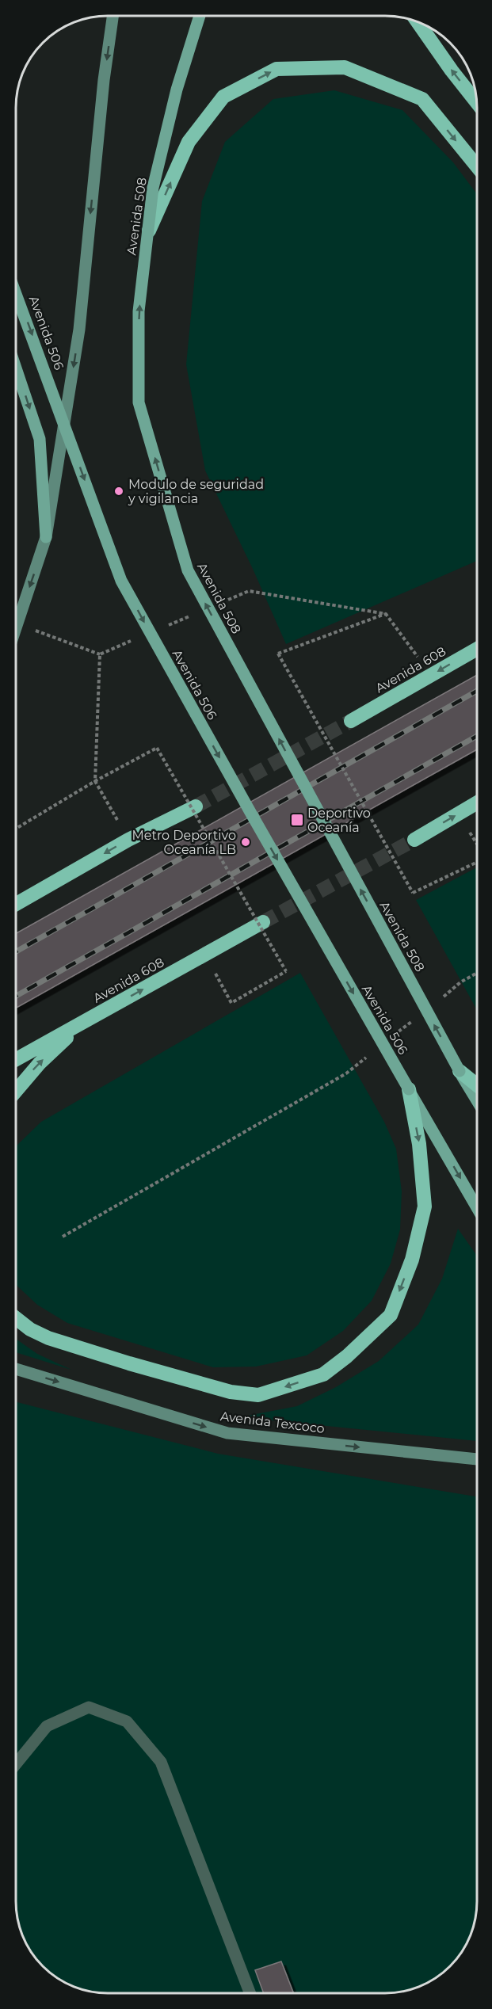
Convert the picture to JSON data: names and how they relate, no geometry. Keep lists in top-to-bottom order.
{
  "streets": {
    "highway": ["Avenida 608"],
    "main road": ["Avenida 508", "Avenida 506"],
    "street": ["Avenida Texcoco"]
  },
  "one_way": ["Avenida 508", "Avenida 506", "Avenida Texcoco"],
  "places": {
    "other": ["Modulo de seguridad y vigilancia", "Metro Deportivo Oceanía LB"],
    "transit": ["Deportivo Oceanía"]
  }
}
